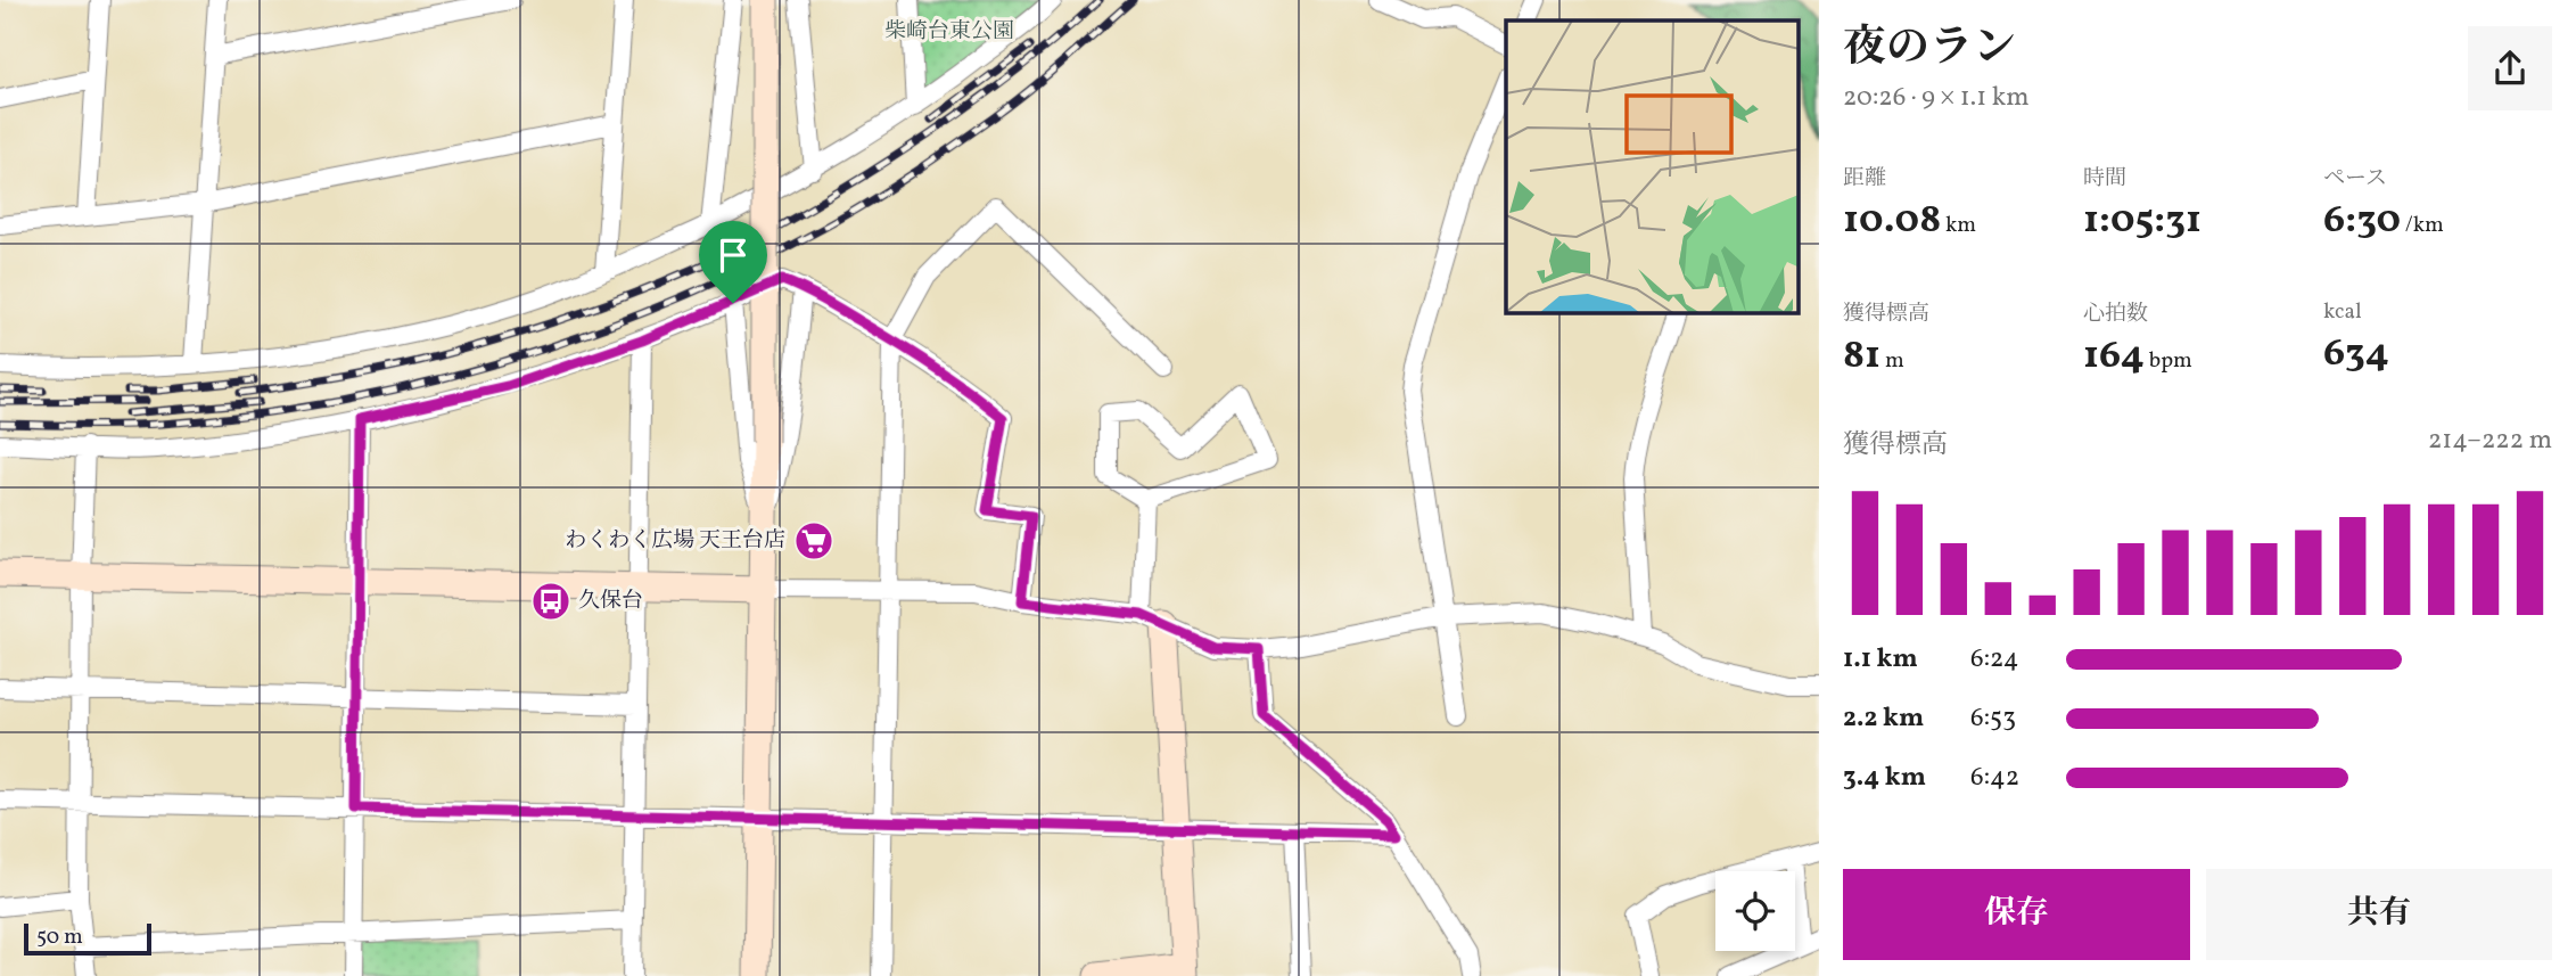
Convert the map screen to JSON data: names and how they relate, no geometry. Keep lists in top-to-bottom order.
{
  "parks": ["柴崎台東公園"],
  "places": {
    "supermarket": ["わくわく広場 天王台店"],
    "bus stop": ["久保台"]
  },
  "scale_bar": "50 m",
  "page": {
    "heading": ["夜のラン", "20:26 · 9 × 1.1 km"],
    "stats": [
      ["距離", "10.08 km"],
      ["時間", "1:05:31"],
      ["ペース", "6:30 /km"],
      ["獲得標高", "81 m"],
      ["心拍数", "164 bpm"],
      ["kcal", "634"]
    ],
    "chart": ["獲得標高", "214–222 m"],
    "list": [
      {
        "name": "1.1 km",
        "note": "6:24"
      },
      {
        "name": "2.2 km",
        "note": "6:53"
      },
      {
        "name": "3.4 km",
        "note": "6:42"
      }
    ],
    "buttons": ["保存", "共有"],
    "scale": "50 m"
  }
}
